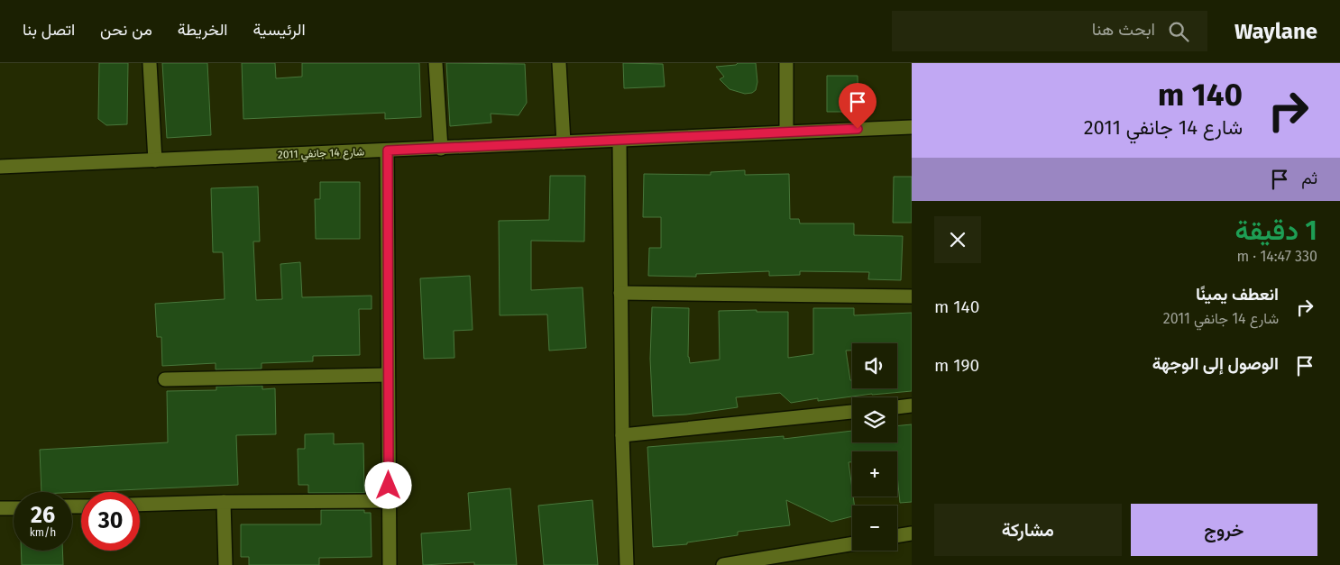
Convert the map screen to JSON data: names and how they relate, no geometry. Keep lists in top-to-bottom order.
{
  "streets": {
    "street": ["شارع 14 جانفي 2011"]
  },
  "page": {
    "header": "Waylane",
    "search": "ابحث هنا",
    "nav": [
      "الرئيسية",
      "الخريطة",
      "من نحن",
      "اتصل بنا"
    ],
    "turn": ["140 m", "شارع 14 جانفي 2011"],
    "then": "ثم",
    "heading": ["1 دقيقة", "330 m · 14:47"],
    "list": [
      {
        "name": "انعطف يمينًا",
        "note": "شارع 14 جانفي 2011",
        "value": "140 m"
      },
      {
        "name": "الوصول إلى الوجهة",
        "value": "190 m"
      }
    ],
    "map_buttons": ["+", "−"],
    "speed": "26 km/h",
    "limit": "30",
    "buttons": ["خروج", "مشاركة"]
  }
}
